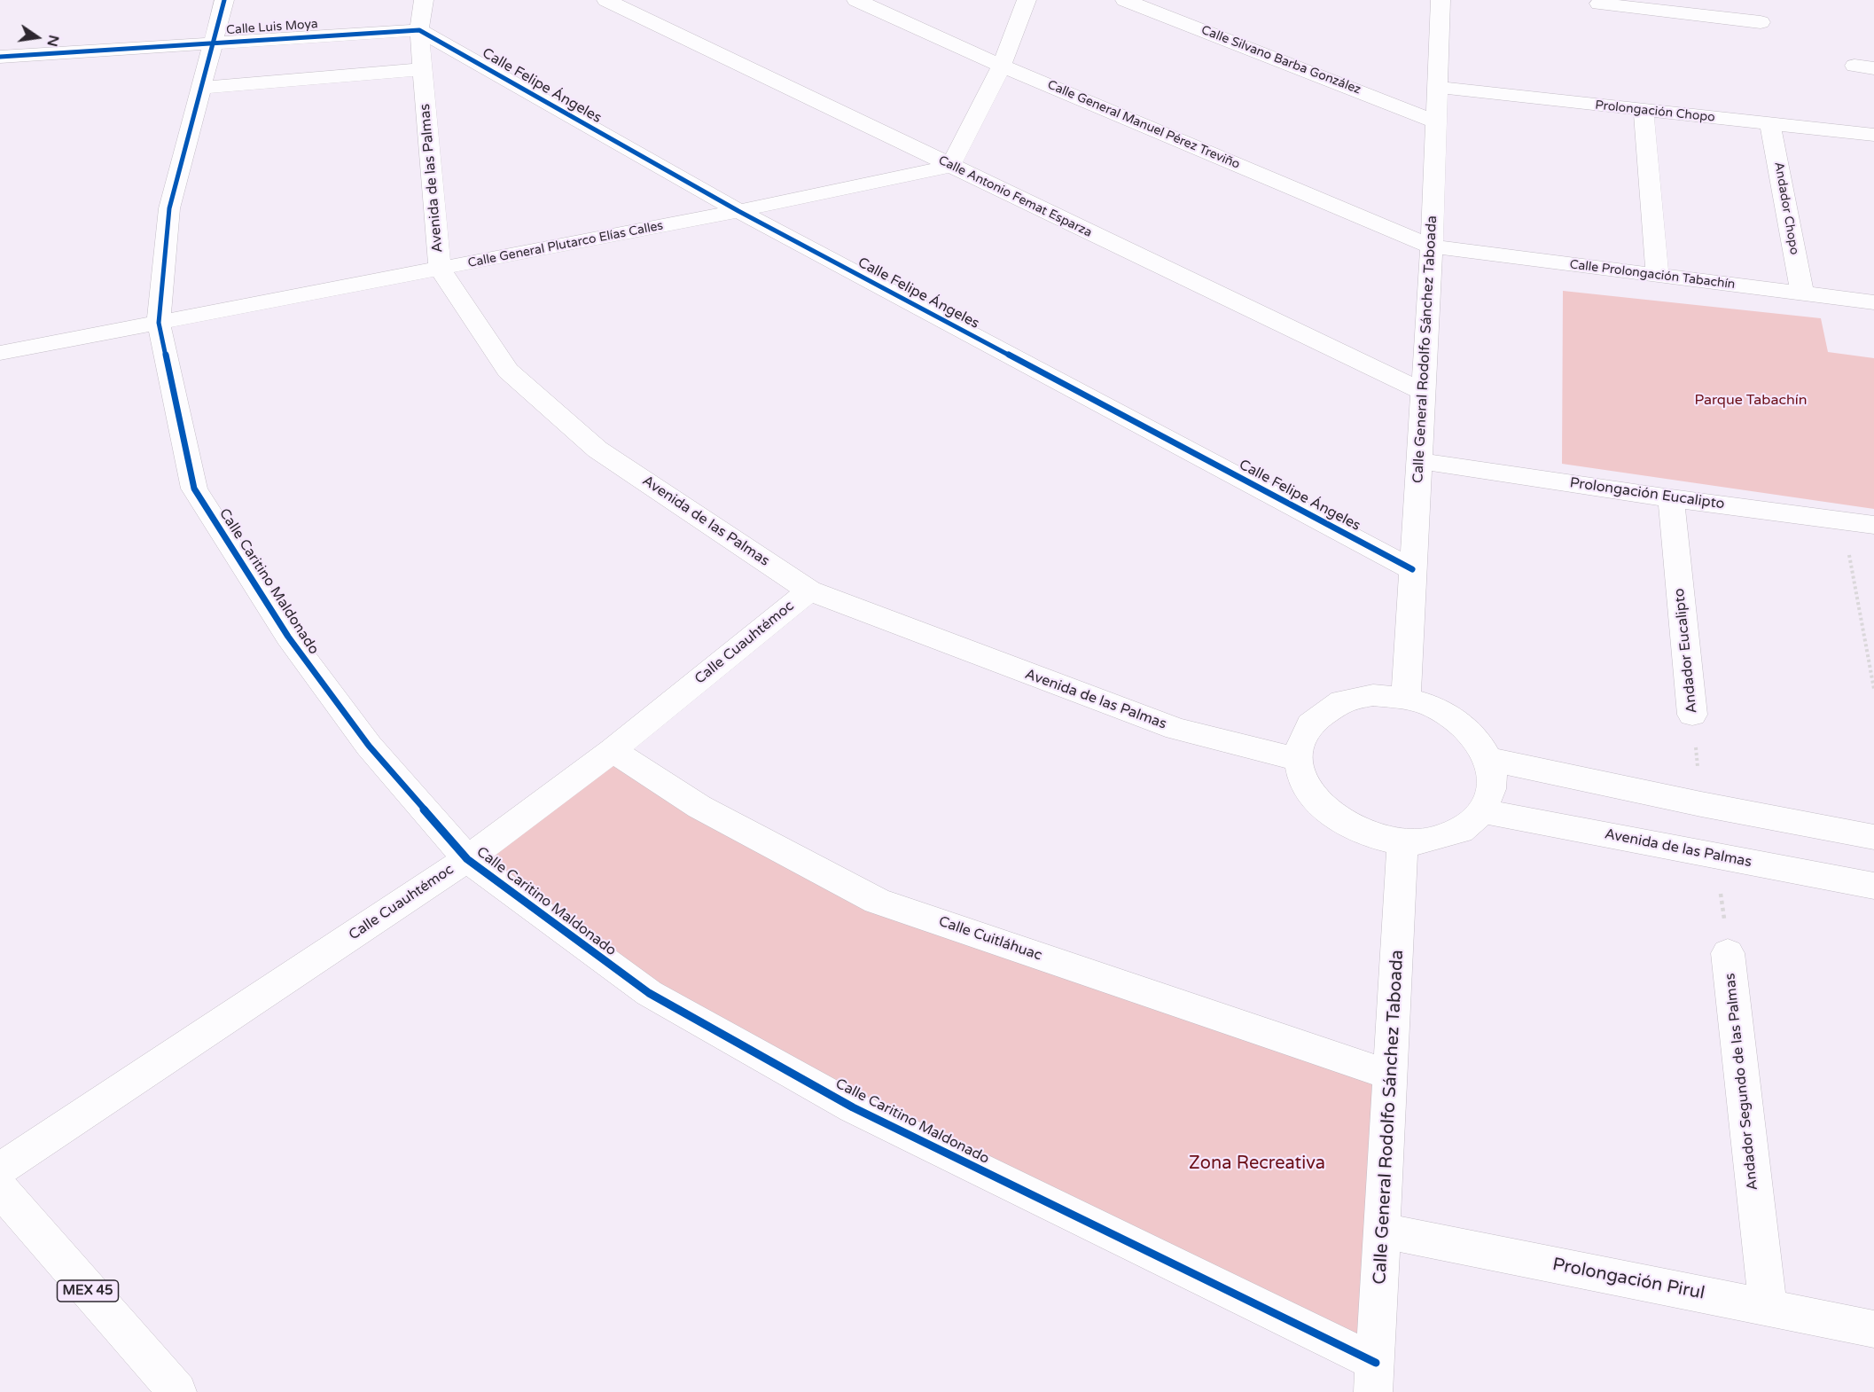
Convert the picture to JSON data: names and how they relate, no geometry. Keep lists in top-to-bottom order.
{
  "streets": {
    "street": [
      "Calle Luis Moya",
      "Calle Silvano Barba González",
      "Calle Felipe Ángeles",
      "Prolongación Chopo",
      "Calle General Manuel Pérez Treviño",
      "Avenida de las Palmas",
      "Calle Antonio Femat Esparza",
      "Andador Chopo",
      "Calle General Plutarco Elías Calles",
      "Calle Prolongación Tabachín",
      "Calle General Rodolfo Sánchez Taboada",
      "Prolongación Eucalipto",
      "Calle Caritino Maldonado",
      "Calle Cuauhtémoc",
      "Andador Eucalipto",
      "Calle Cuitláhuac",
      "Andador Segundo de las Palmas",
      "Prolongación Pirul",
      "MEX 45"
    ]
  },
  "crossings": [
    ["Calle Luis Moya", "Calle Felipe Ángeles"],
    ["Calle Luis Moya", "Avenida de las Palmas"],
    ["Calle Luis Moya", "Calle Caritino Maldonado"],
    ["Calle Silvano Barba González", "Calle General Rodolfo Sánchez Taboada"],
    ["Calle Felipe Ángeles", "Avenida de las Palmas"],
    ["Calle Felipe Ángeles", "Calle General Plutarco Elías Calles"],
    ["Calle Felipe Ángeles", "Calle General Rodolfo Sánchez Taboada"],
    ["Prolongación Chopo", "Andador Chopo"],
    ["Prolongación Chopo", "Calle General Rodolfo Sánchez Taboada"],
    ["Calle General Manuel Pérez Treviño", "Calle Prolongación Tabachín"],
    ["Calle General Manuel Pérez Treviño", "Calle General Rodolfo Sánchez Taboada"],
    ["Avenida de las Palmas", "Calle General Plutarco Elías Calles"],
    ["Avenida de las Palmas", "Calle General Rodolfo Sánchez Taboada"],
    ["Avenida de las Palmas", "Calle Cuauhtémoc"],
    ["Avenida de las Palmas", "Andador Segundo de las Palmas"],
    ["Calle Antonio Femat Esparza", "Calle General Plutarco Elías Calles"],
    ["Calle Antonio Femat Esparza", "Calle General Rodolfo Sánchez Taboada"],
    ["Andador Chopo", "Calle Prolongación Tabachín"],
    ["Calle General Plutarco Elías Calles", "Calle Caritino Maldonado"],
    ["Calle Prolongación Tabachín", "Calle General Rodolfo Sánchez Taboada"],
    ["Calle General Rodolfo Sánchez Taboada", "Prolongación Eucalipto"],
    ["Calle General Rodolfo Sánchez Taboada", "Calle Caritino Maldonado"],
    ["Calle General Rodolfo Sánchez Taboada", "Calle Cuitláhuac"],
    ["Calle General Rodolfo Sánchez Taboada", "Prolongación Pirul"],
    ["Prolongación Eucalipto", "Andador Eucalipto"],
    ["Calle Caritino Maldonado", "Calle Cuauhtémoc"],
    ["Calle Cuauhtémoc", "Calle Cuitláhuac"],
    ["Andador Segundo de las Palmas", "Prolongación Pirul"]
  ],
  "parks": ["Parque Tabachín", "Zona Recreativa"],
  "north": "right"
}
